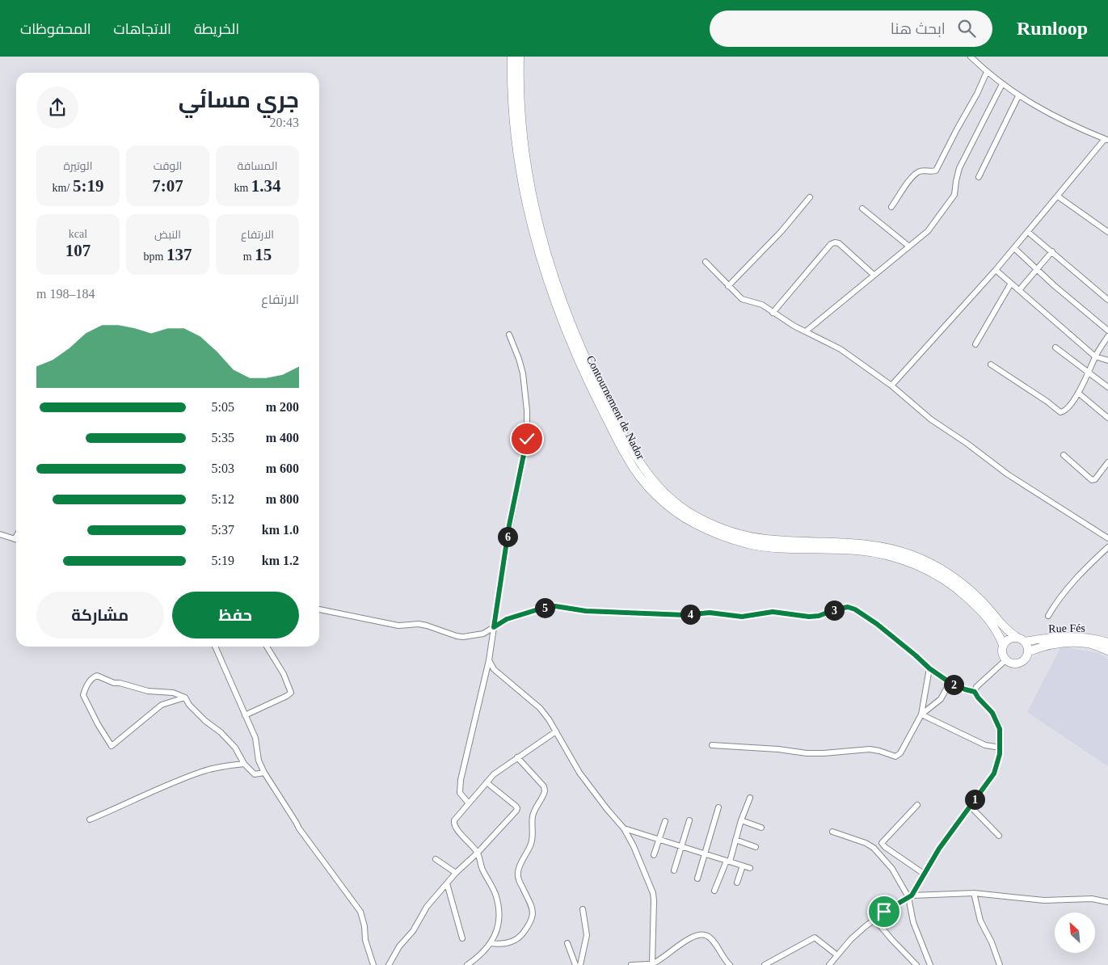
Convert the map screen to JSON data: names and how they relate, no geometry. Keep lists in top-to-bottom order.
{
  "streets": {
    "highway": ["Contournement de Nador", "Rue Fés"]
  },
  "crossings": [
    ["Contournement de Nador", "Rue Fés"]
  ],
  "north": "top left",
  "page": {
    "header": "Runloop",
    "search": "ابحث هنا",
    "nav": ["الخريطة", "الاتجاهات", "المحفوظات"],
    "heading": ["جري مسائي", "20:43"],
    "stats": [
      ["المسافة", "1.34 km"],
      ["الوقت", "7:07"],
      ["الوتيرة", "5:19 /km"],
      ["الارتفاع", "15 m"],
      ["النبض", "137 bpm"],
      ["kcal", "107"]
    ],
    "chart": ["الارتفاع", "184–198 m"],
    "list": [
      {
        "name": "200 m",
        "note": "5:05"
      },
      {
        "name": "400 m",
        "note": "5:35"
      },
      {
        "name": "600 m",
        "note": "5:03"
      },
      {
        "name": "800 m",
        "note": "5:12"
      },
      {
        "name": "1.0 km",
        "note": "5:37"
      },
      {
        "name": "1.2 km",
        "note": "5:19"
      }
    ],
    "pins": [
      "6",
      "5",
      "3",
      "4",
      "2",
      "1"
    ],
    "buttons": ["حفظ", "مشاركة"]
  }
}
